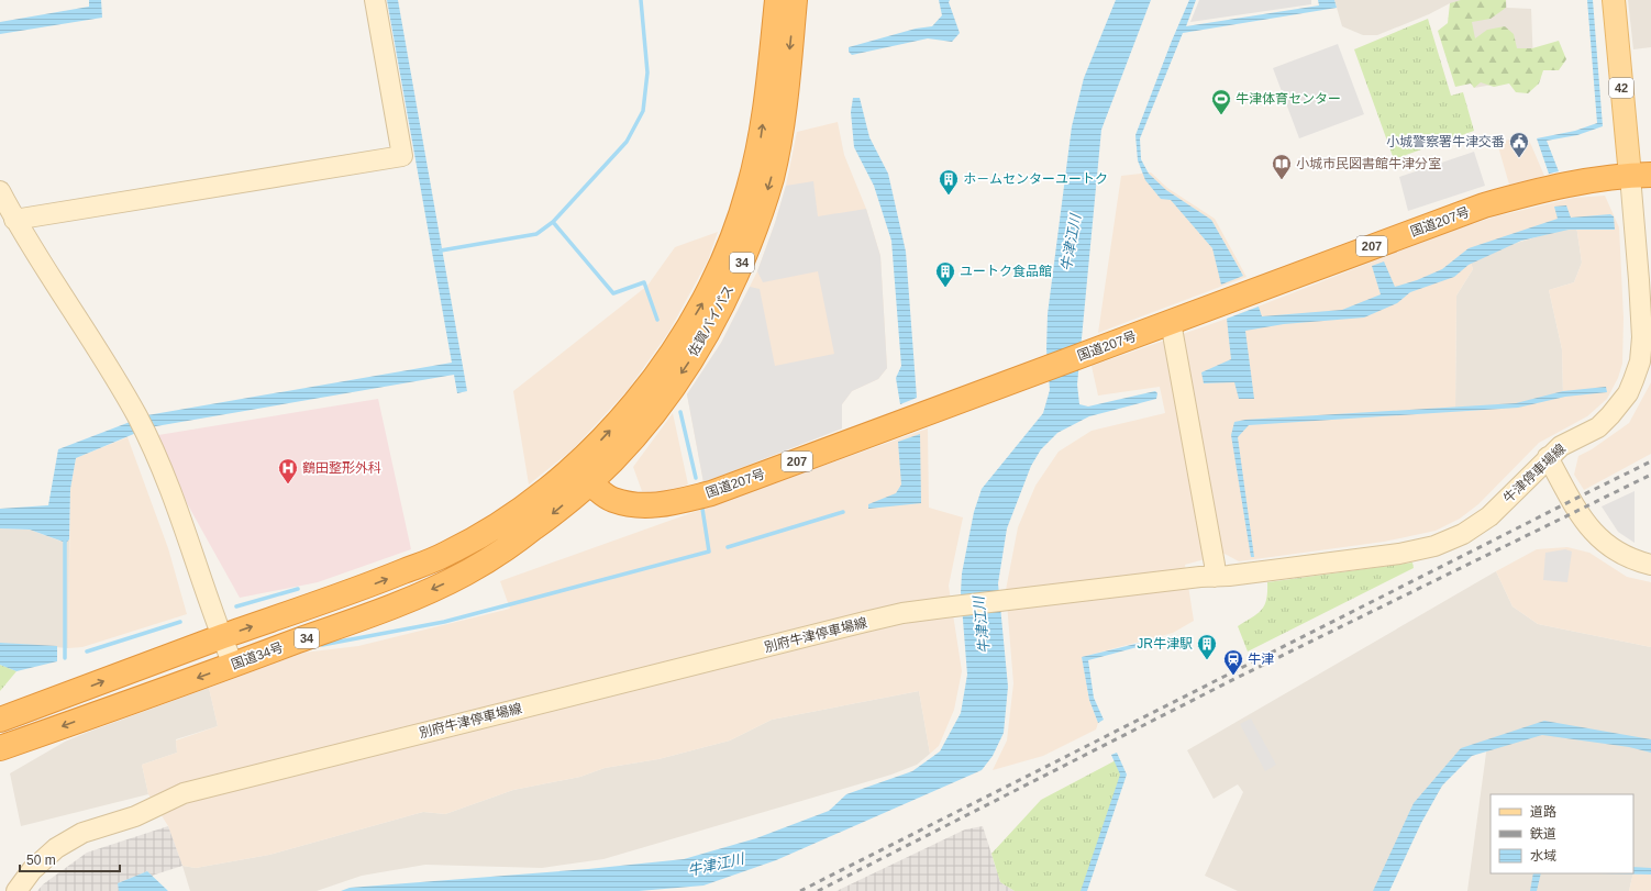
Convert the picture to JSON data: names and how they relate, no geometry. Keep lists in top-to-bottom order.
{
  "streets": {
    "highway": [
      "国道207号",
      "207",
      "34",
      "佐賀バイパス",
      "国道34号"
    ],
    "main road": ["42", "牛津停車場線", "別府牛津停車場線"]
  },
  "crossings": [
    ["42", "国道207号"],
    ["42", "牛津停車場線"],
    ["国道207号", "34"],
    ["国道207号", "佐賀バイパス"],
    ["国道207号", "牛津停車場線"],
    ["国道207号", "国道34号"],
    ["34", "佐賀バイパス"],
    ["34", "国道34号"],
    ["佐賀バイパス", "国道34号"],
    ["牛津停車場線", "別府牛津停車場線"]
  ],
  "water": ["牛津江川"],
  "places": {
    "sports": ["牛津体育センター"],
    "public building": ["小城警察署牛津交番"],
    "library": ["小城市民図書館牛津分室"],
    "building": ["ホ－ムセンターユートク", "ユートク食品館", "JR牛津駅"],
    "hospital": ["鶴田整形外科"],
    "station": ["牛津"]
  },
  "legend": ["道路", "鉄道", "水域"],
  "scale_bar": "50 m"
}
